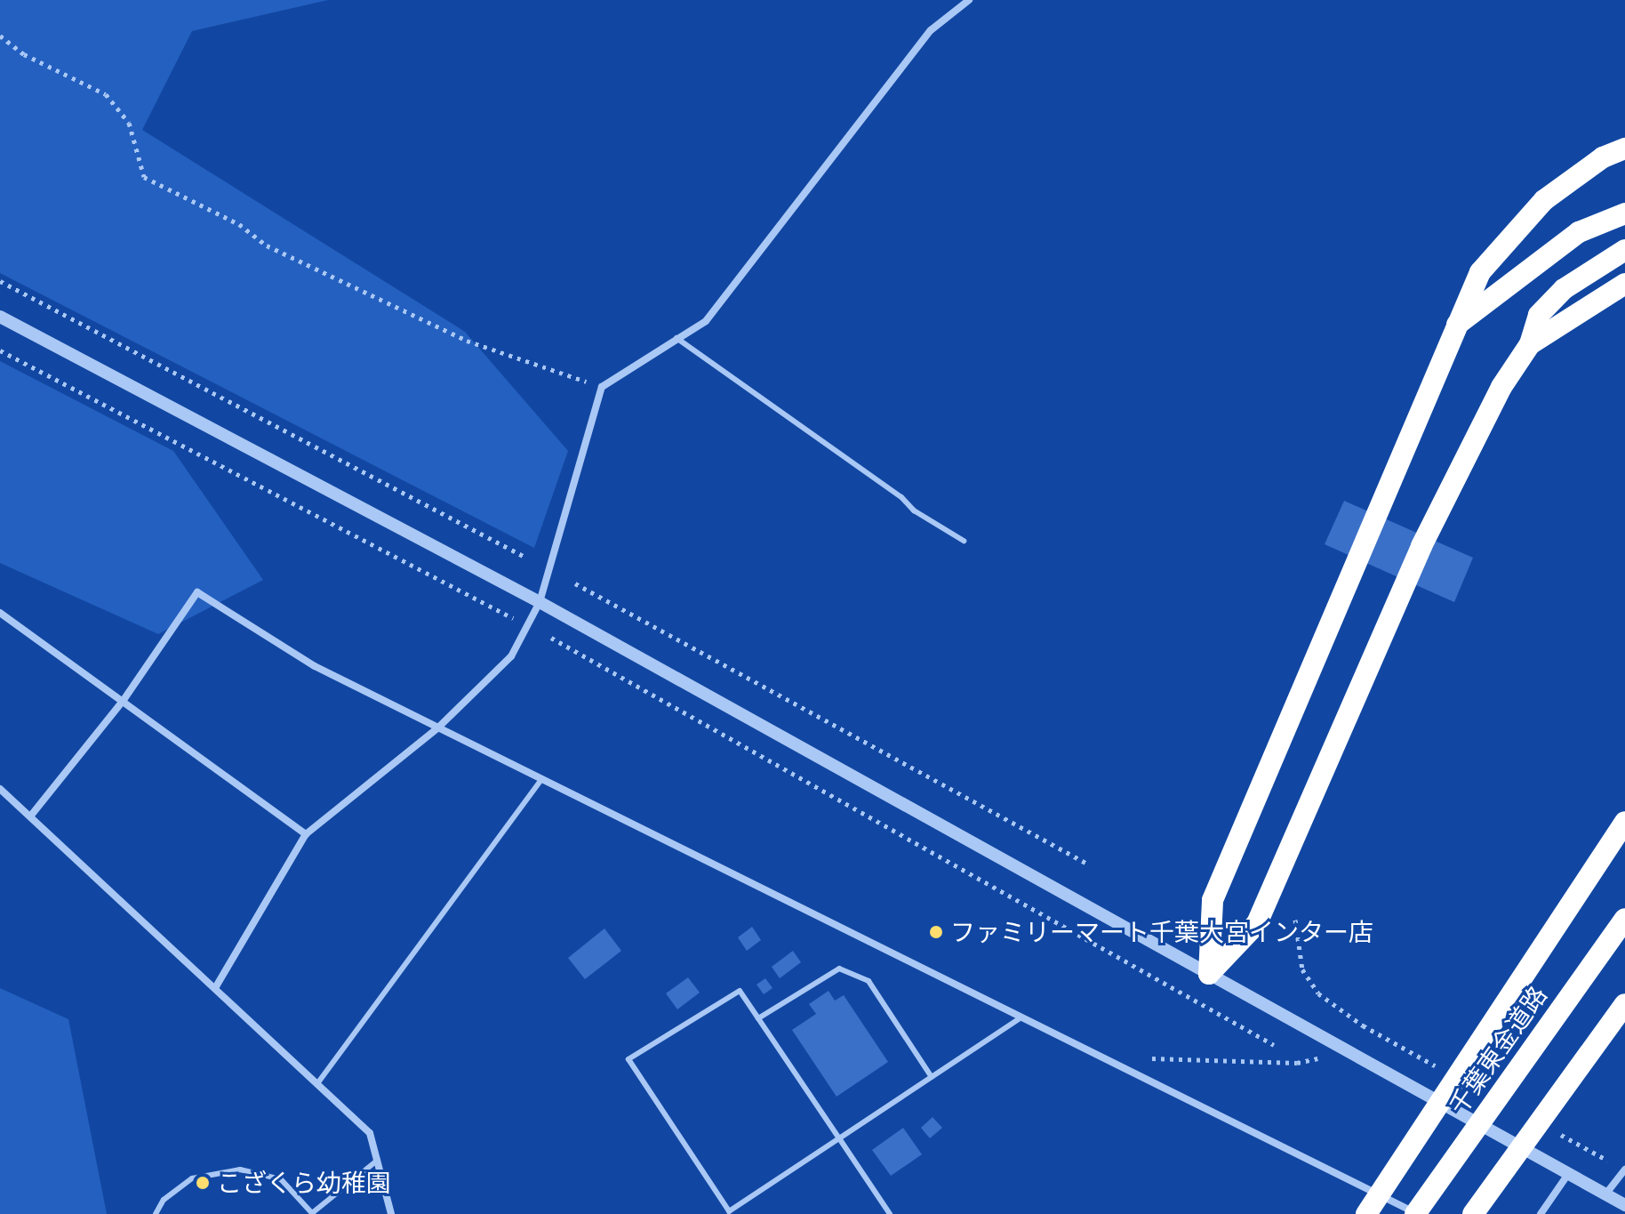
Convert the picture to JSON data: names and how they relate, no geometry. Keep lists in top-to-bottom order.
{
  "streets": {
    "highway": ["千葉東金道路"]
  },
  "places": ["ファミリーマート千葉大宮インター店", "こざくら幼稚園"]
}
